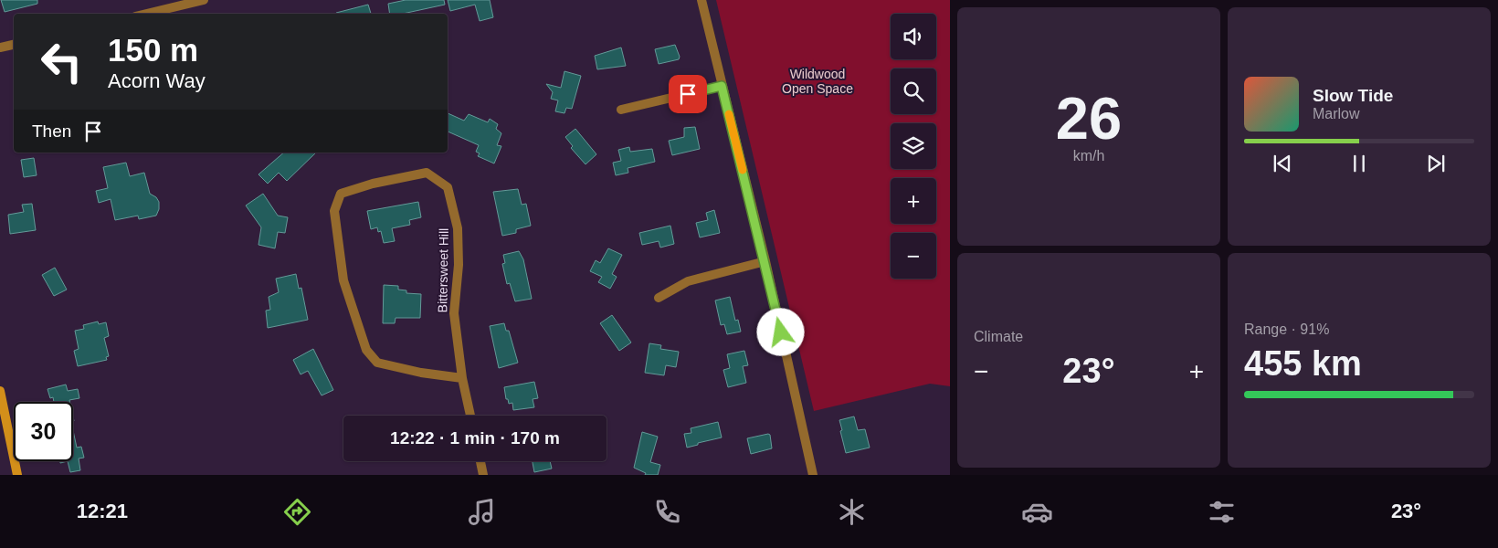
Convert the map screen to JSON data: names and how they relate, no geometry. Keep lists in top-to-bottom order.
{
  "streets": {
    "street": ["Bittersweet Hill"]
  },
  "parks": ["Wildwood Open Space"],
  "page": {
    "tile": [
      ["26", "km/h"],
      "Climate",
      ["Range · 91%", "455 km"]
    ],
    "map_buttons": ["+", "−"],
    "turn": ["150 m", "Acorn Way"],
    "song": ["Slow Tide", "Marlow"],
    "then": "Then",
    "heat": ["−", "23°", "+"],
    "limit": "30",
    "trip": "12:22 · 1 min · 170 m",
    "tabs": ["12:21", "23°"]
  }
}
